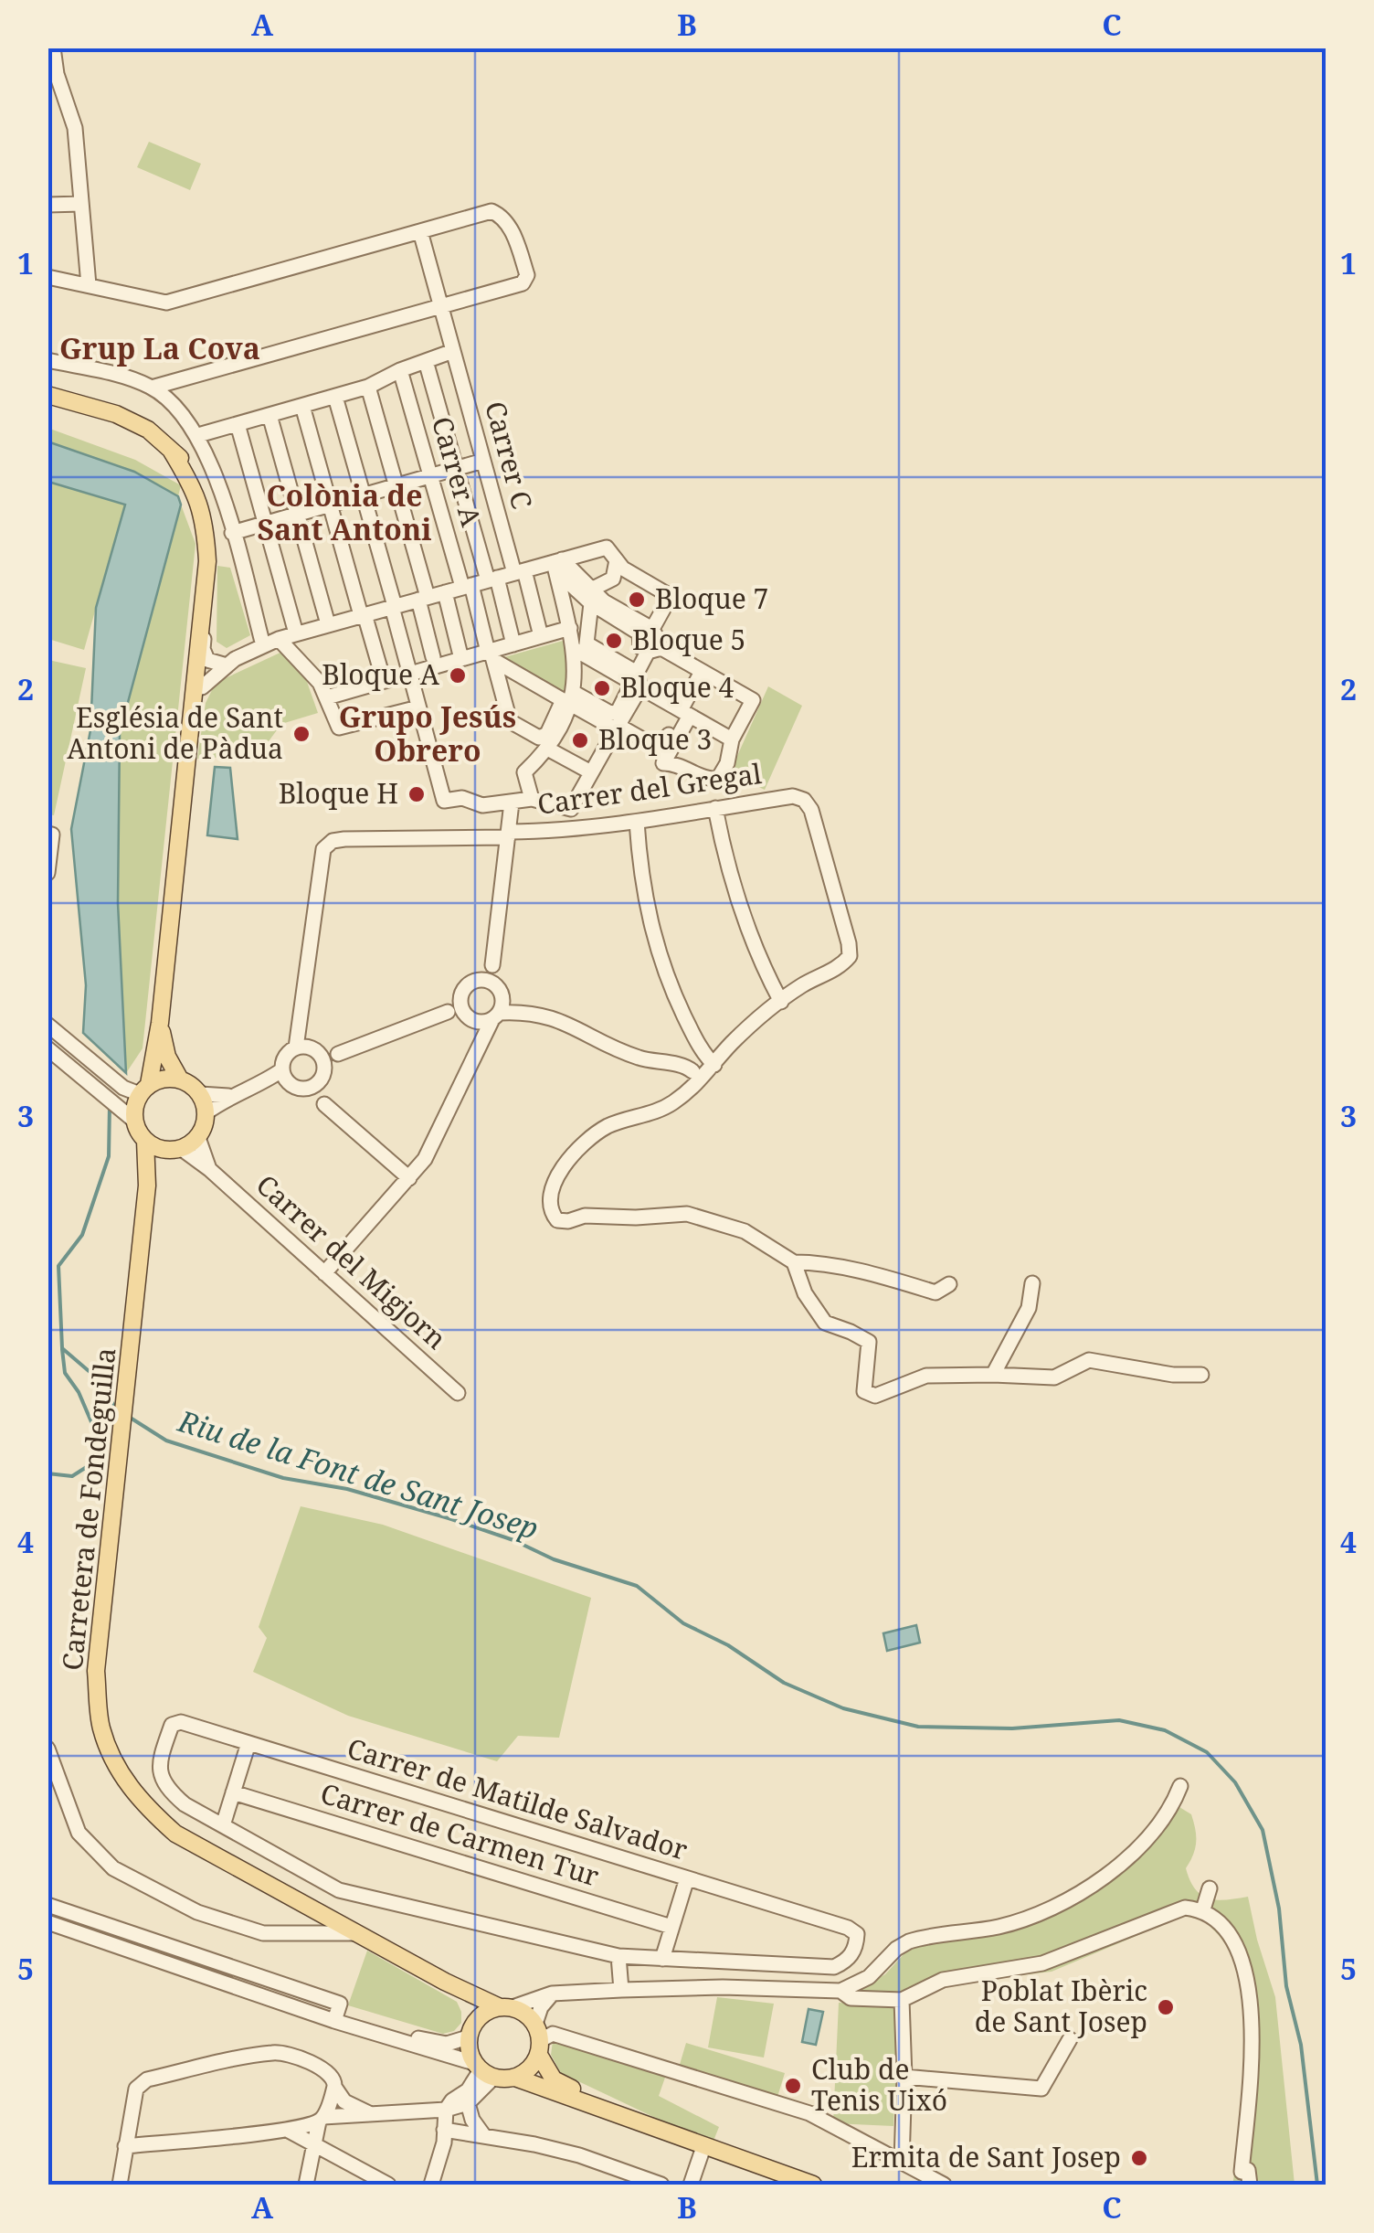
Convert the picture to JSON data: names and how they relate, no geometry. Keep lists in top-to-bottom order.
{
  "streets": {
    "main road": ["Carretera de Fondeguilla"],
    "street": [
      "Carrer C",
      "Carrer A",
      "Carrer del Gregal",
      "Carrer del Migjorn",
      "Carrer de Matilde Salvador",
      "Carrer de Carmen Tur"
    ]
  },
  "crossings": [
    ["Carrer del Migjorn", "Carretera de Fondeguilla"]
  ],
  "districts": ["Grup La Cova", "Colònia de Sant Antoni", "Grupo Jesús Obrero"],
  "water": ["Riu de la Font de Sant Josep"],
  "places": [
    "Bloque 7",
    "Bloque 5",
    "Bloque A",
    "Bloque 4",
    "Església de Sant Antoni de Pàdua",
    "Bloque 3",
    "Bloque H",
    "Poblat Ibèric de Sant Josep",
    "Club de Tenis Uixó",
    "Ermita de Sant Josep"
  ],
  "grid": {
    "columns": ["A", "B", "C"],
    "rows": [
      "1",
      "2",
      "3",
      "4",
      "5"
    ]
  }
}
